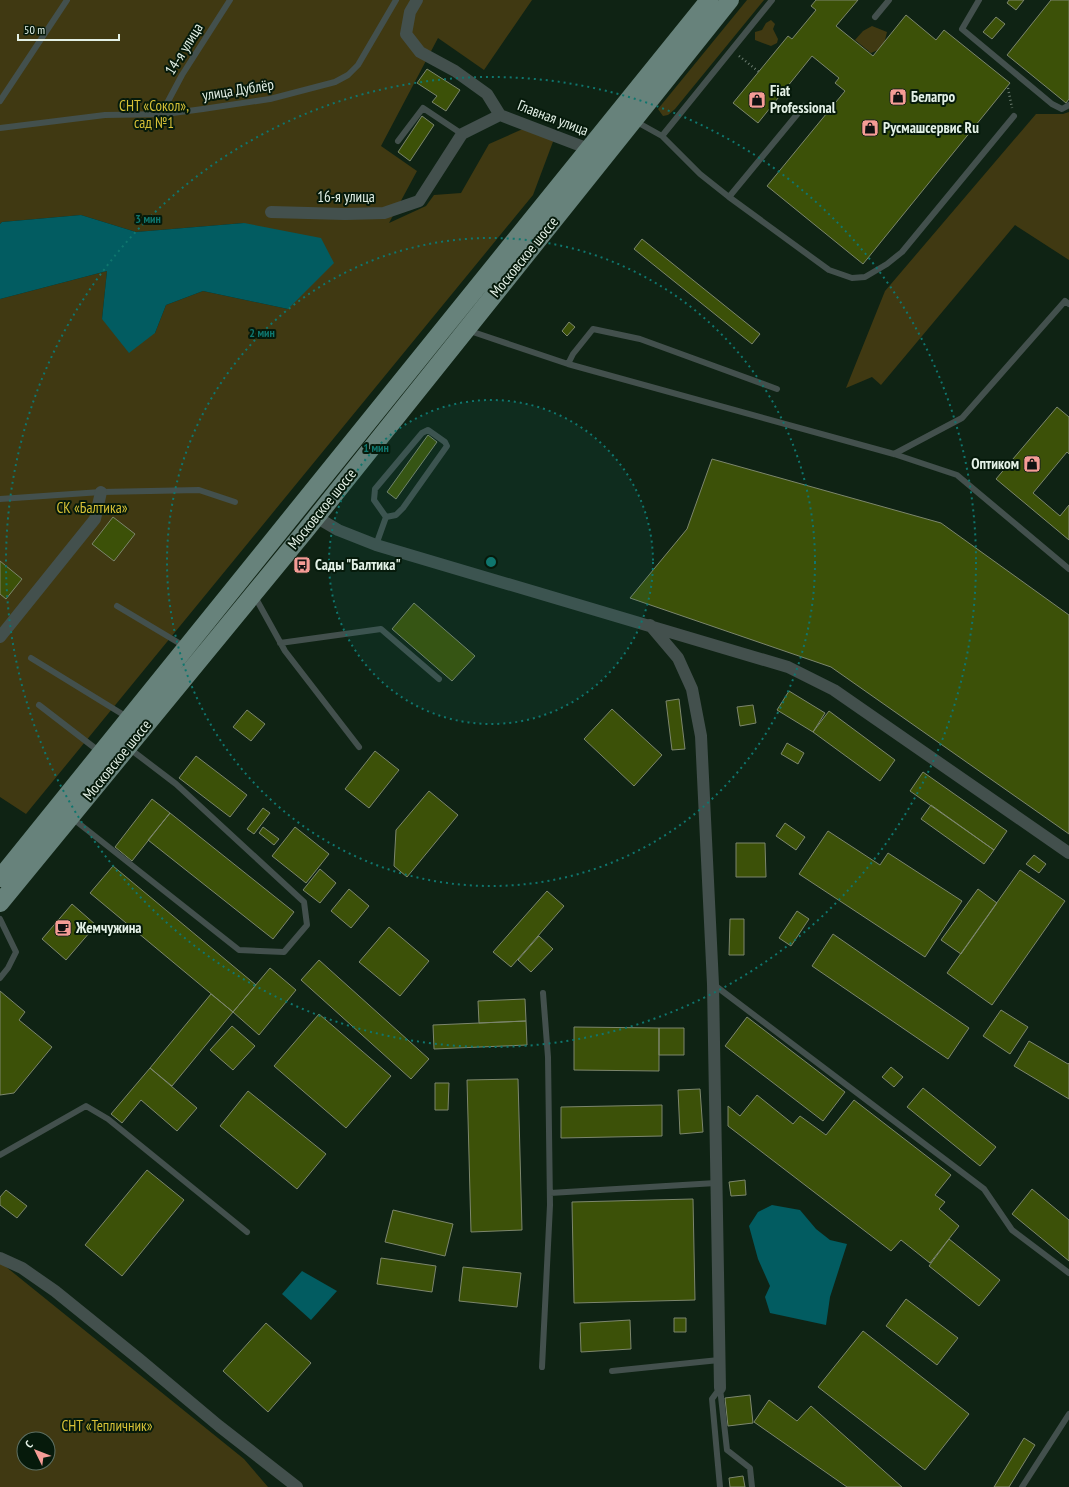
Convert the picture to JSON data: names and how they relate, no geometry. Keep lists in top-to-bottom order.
{
  "streets": {
    "main road": ["Московское шоссе"],
    "street": ["Главная улица", "16-я улица"],
    "lane": ["14-я улица", "улица Дублёр"]
  },
  "crossings": [
    ["14-я улица", "улица Дублёр"],
    ["Главная улица", "Московское шоссе"]
  ],
  "parks": ["СНТ «Сокол», сад №1", "СК «Балтика»", "СНТ «Тепличник»"],
  "places": {
    "shop": [
      "Белагро",
      "Fiat Professional",
      "Русмашсервис Ru",
      "Оптиком"
    ],
    "bus stop": ["Сады \"Балтика\""],
    "cafe": ["Жемчужина"]
  },
  "scale_bar": "50 m",
  "north": "top left",
  "rings": ["3 мин", "2 мин", "1 мин"]
}
